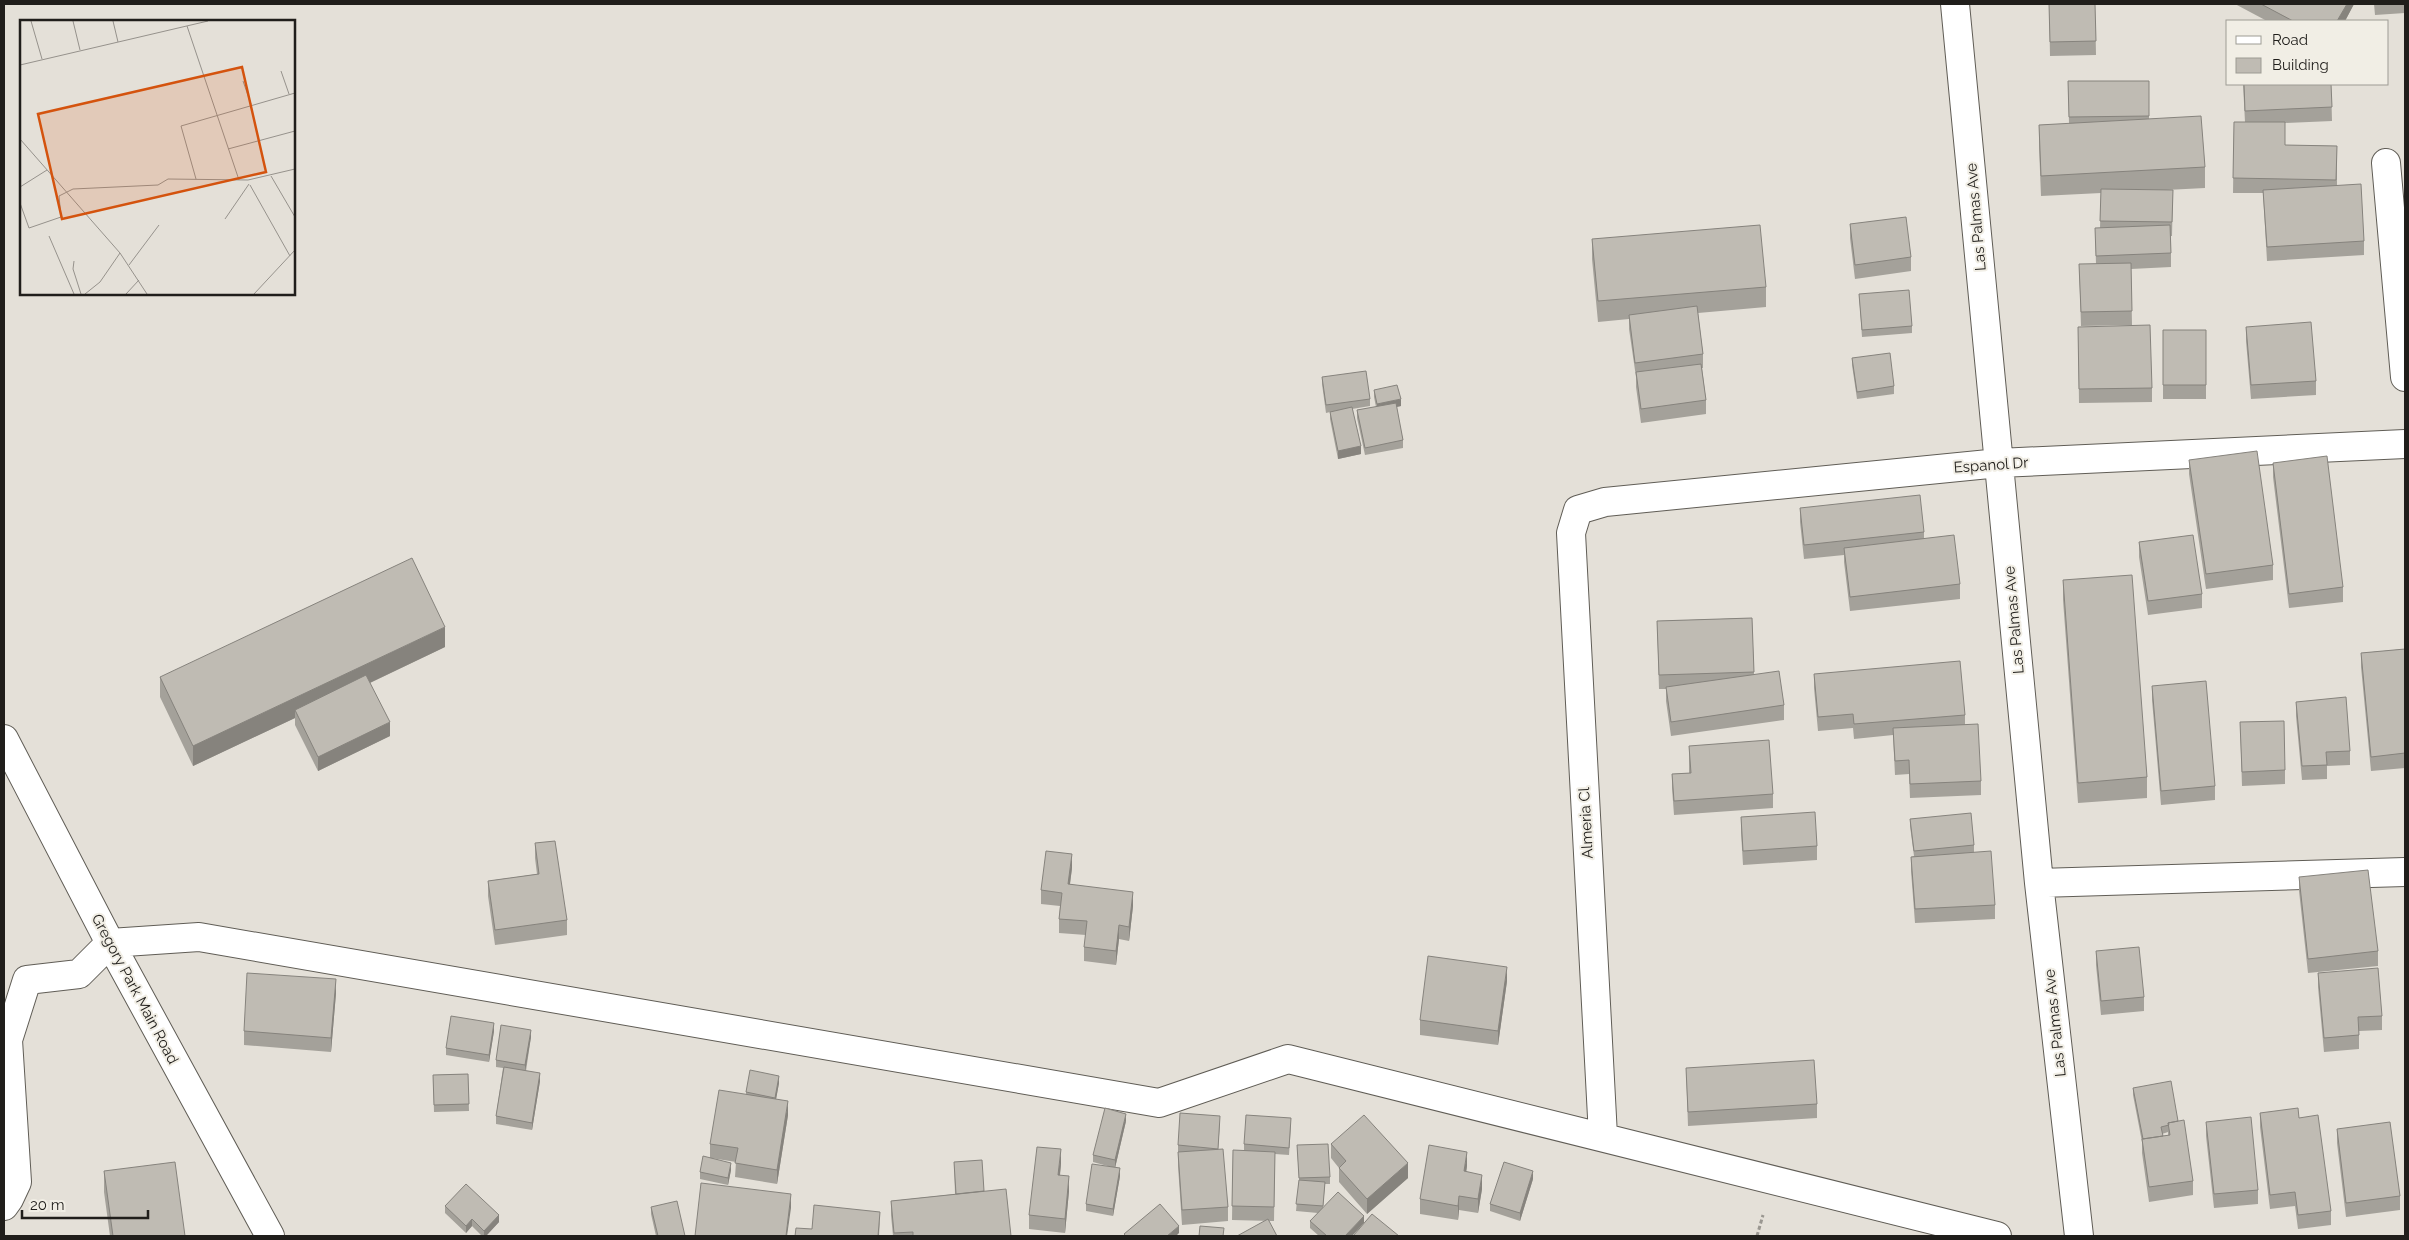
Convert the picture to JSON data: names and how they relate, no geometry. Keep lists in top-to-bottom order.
{
  "streets": {
    "street": [
      "Las Palmas Ave",
      "Espanol Dr",
      "Almeria Cl",
      "Gregory Park Main Road"
    ]
  },
  "crossings": [
    ["Las Palmas Ave", "Espanol Dr"],
    ["Espanol Dr", "Almeria Cl"]
  ],
  "legend": ["Road", "Building"],
  "scale_bar": "20 m"
}
